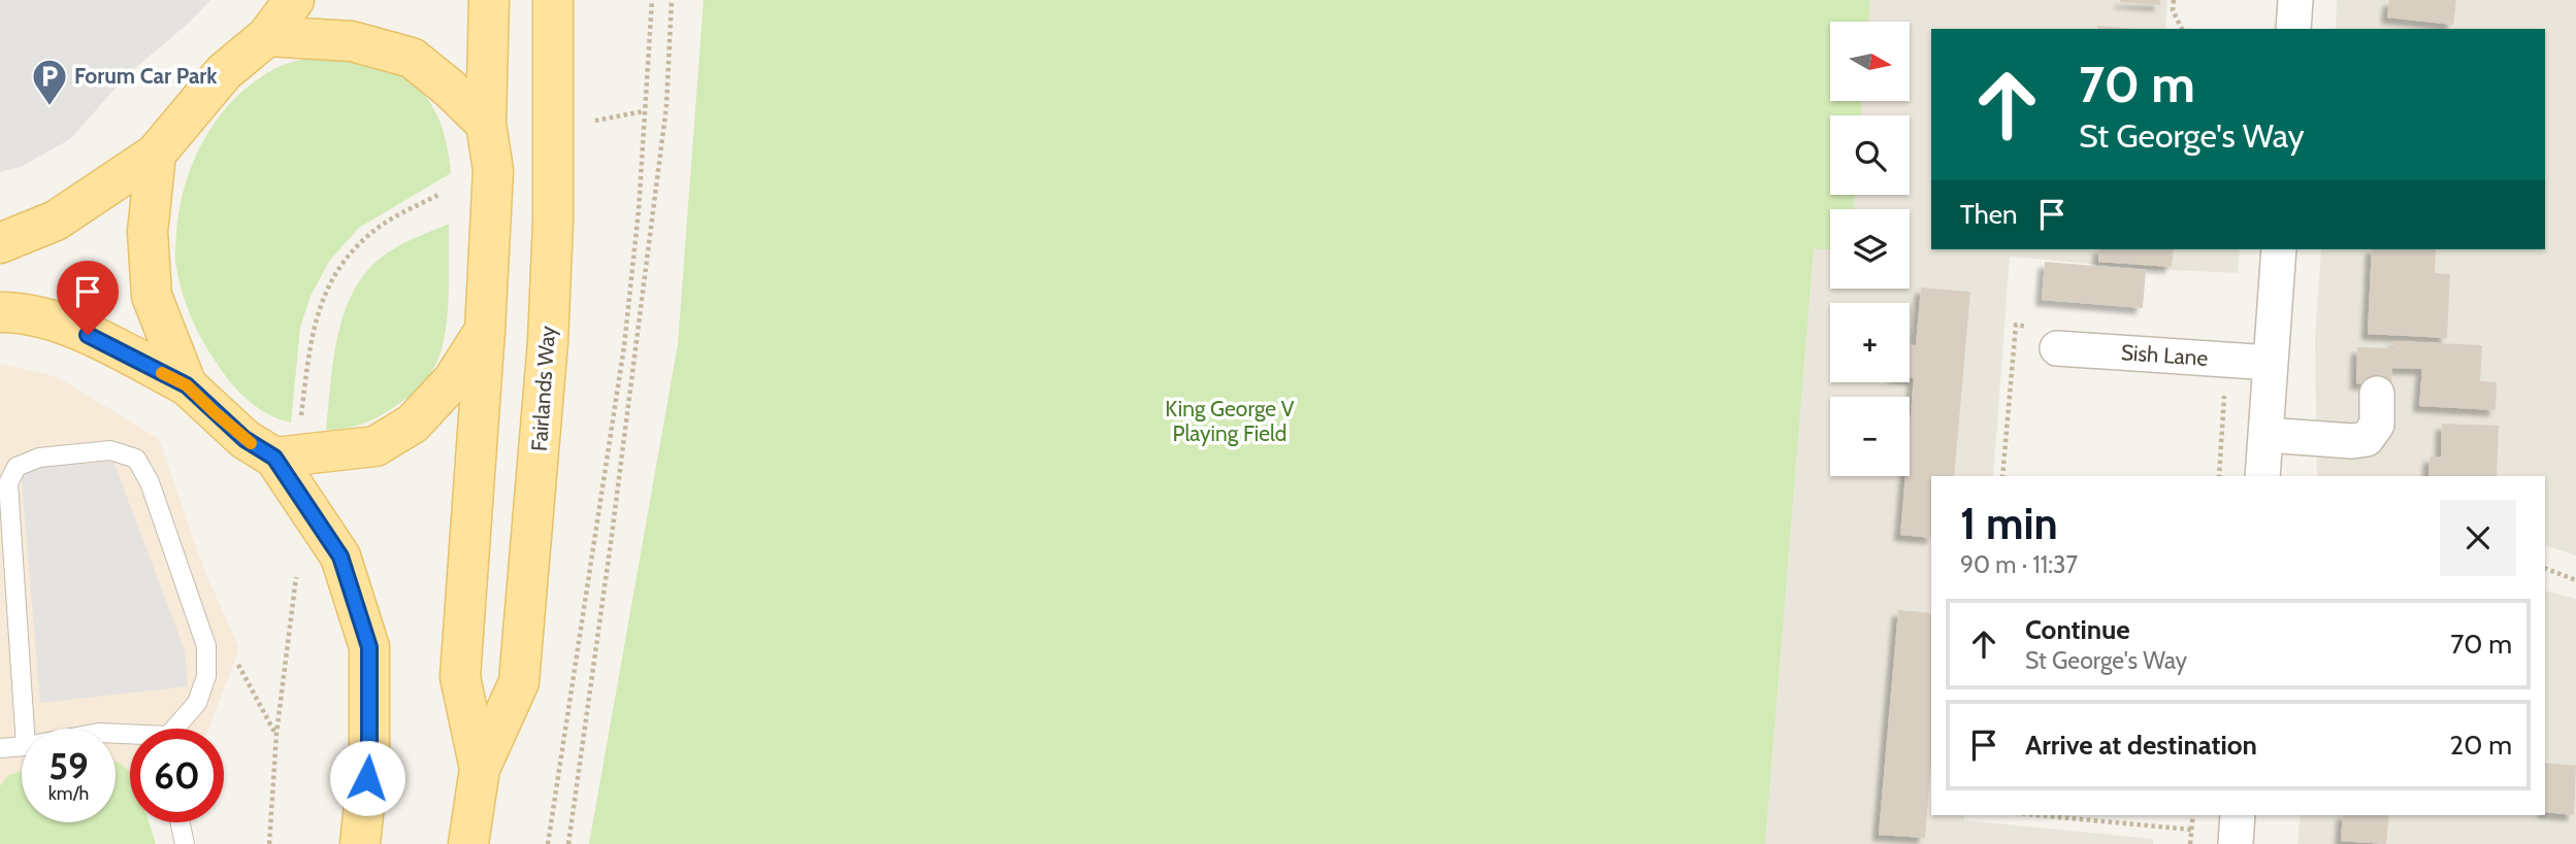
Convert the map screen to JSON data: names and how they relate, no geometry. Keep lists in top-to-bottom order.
{
  "streets": {
    "main road": ["Fairlands Way"],
    "street": ["Sish Lane"]
  },
  "parks": ["King George V Playing Field"],
  "places": {
    "parking": ["Forum Car Park"]
  },
  "north": "right",
  "page": {
    "map_buttons": ["+", "−"],
    "turn": ["70 m", "St George's Way"],
    "then": "Then",
    "heading": ["1 min", "90 m · 11:37"],
    "list": [
      {
        "name": "Continue",
        "note": "St George's Way",
        "value": "70 m"
      },
      {
        "name": "Arrive at destination",
        "value": "20 m"
      }
    ],
    "speed": "59 km/h",
    "limit": "60"
  }
}
